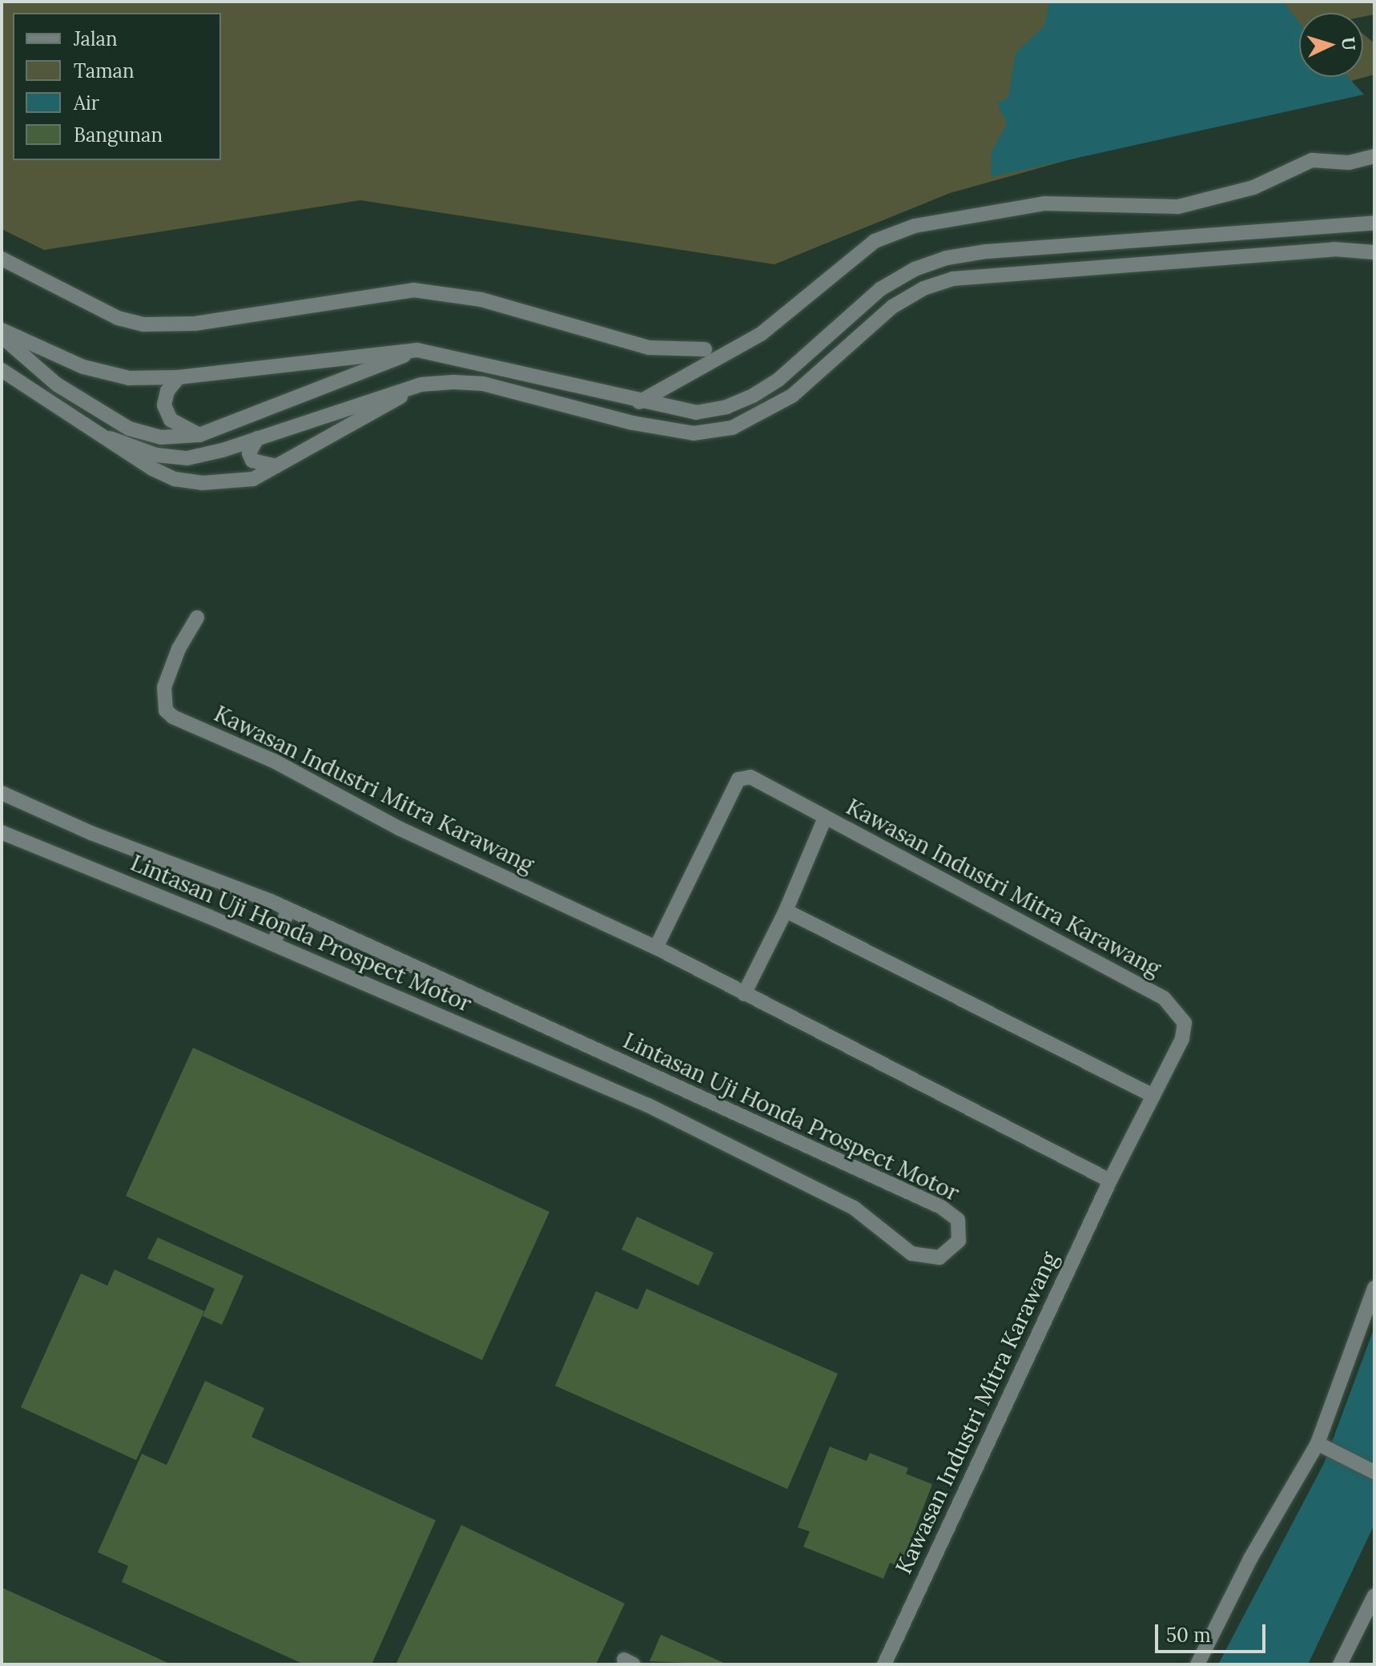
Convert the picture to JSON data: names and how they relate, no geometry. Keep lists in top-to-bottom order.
{
  "streets": {
    "street": ["Kawasan Industri Mitra Karawang", "Lintasan Uji Honda Prospect Motor"]
  },
  "legend": [
    "Jalan",
    "Taman",
    "Air",
    "Bangunan"
  ],
  "scale_bar": "50 m",
  "north": "right"
}
